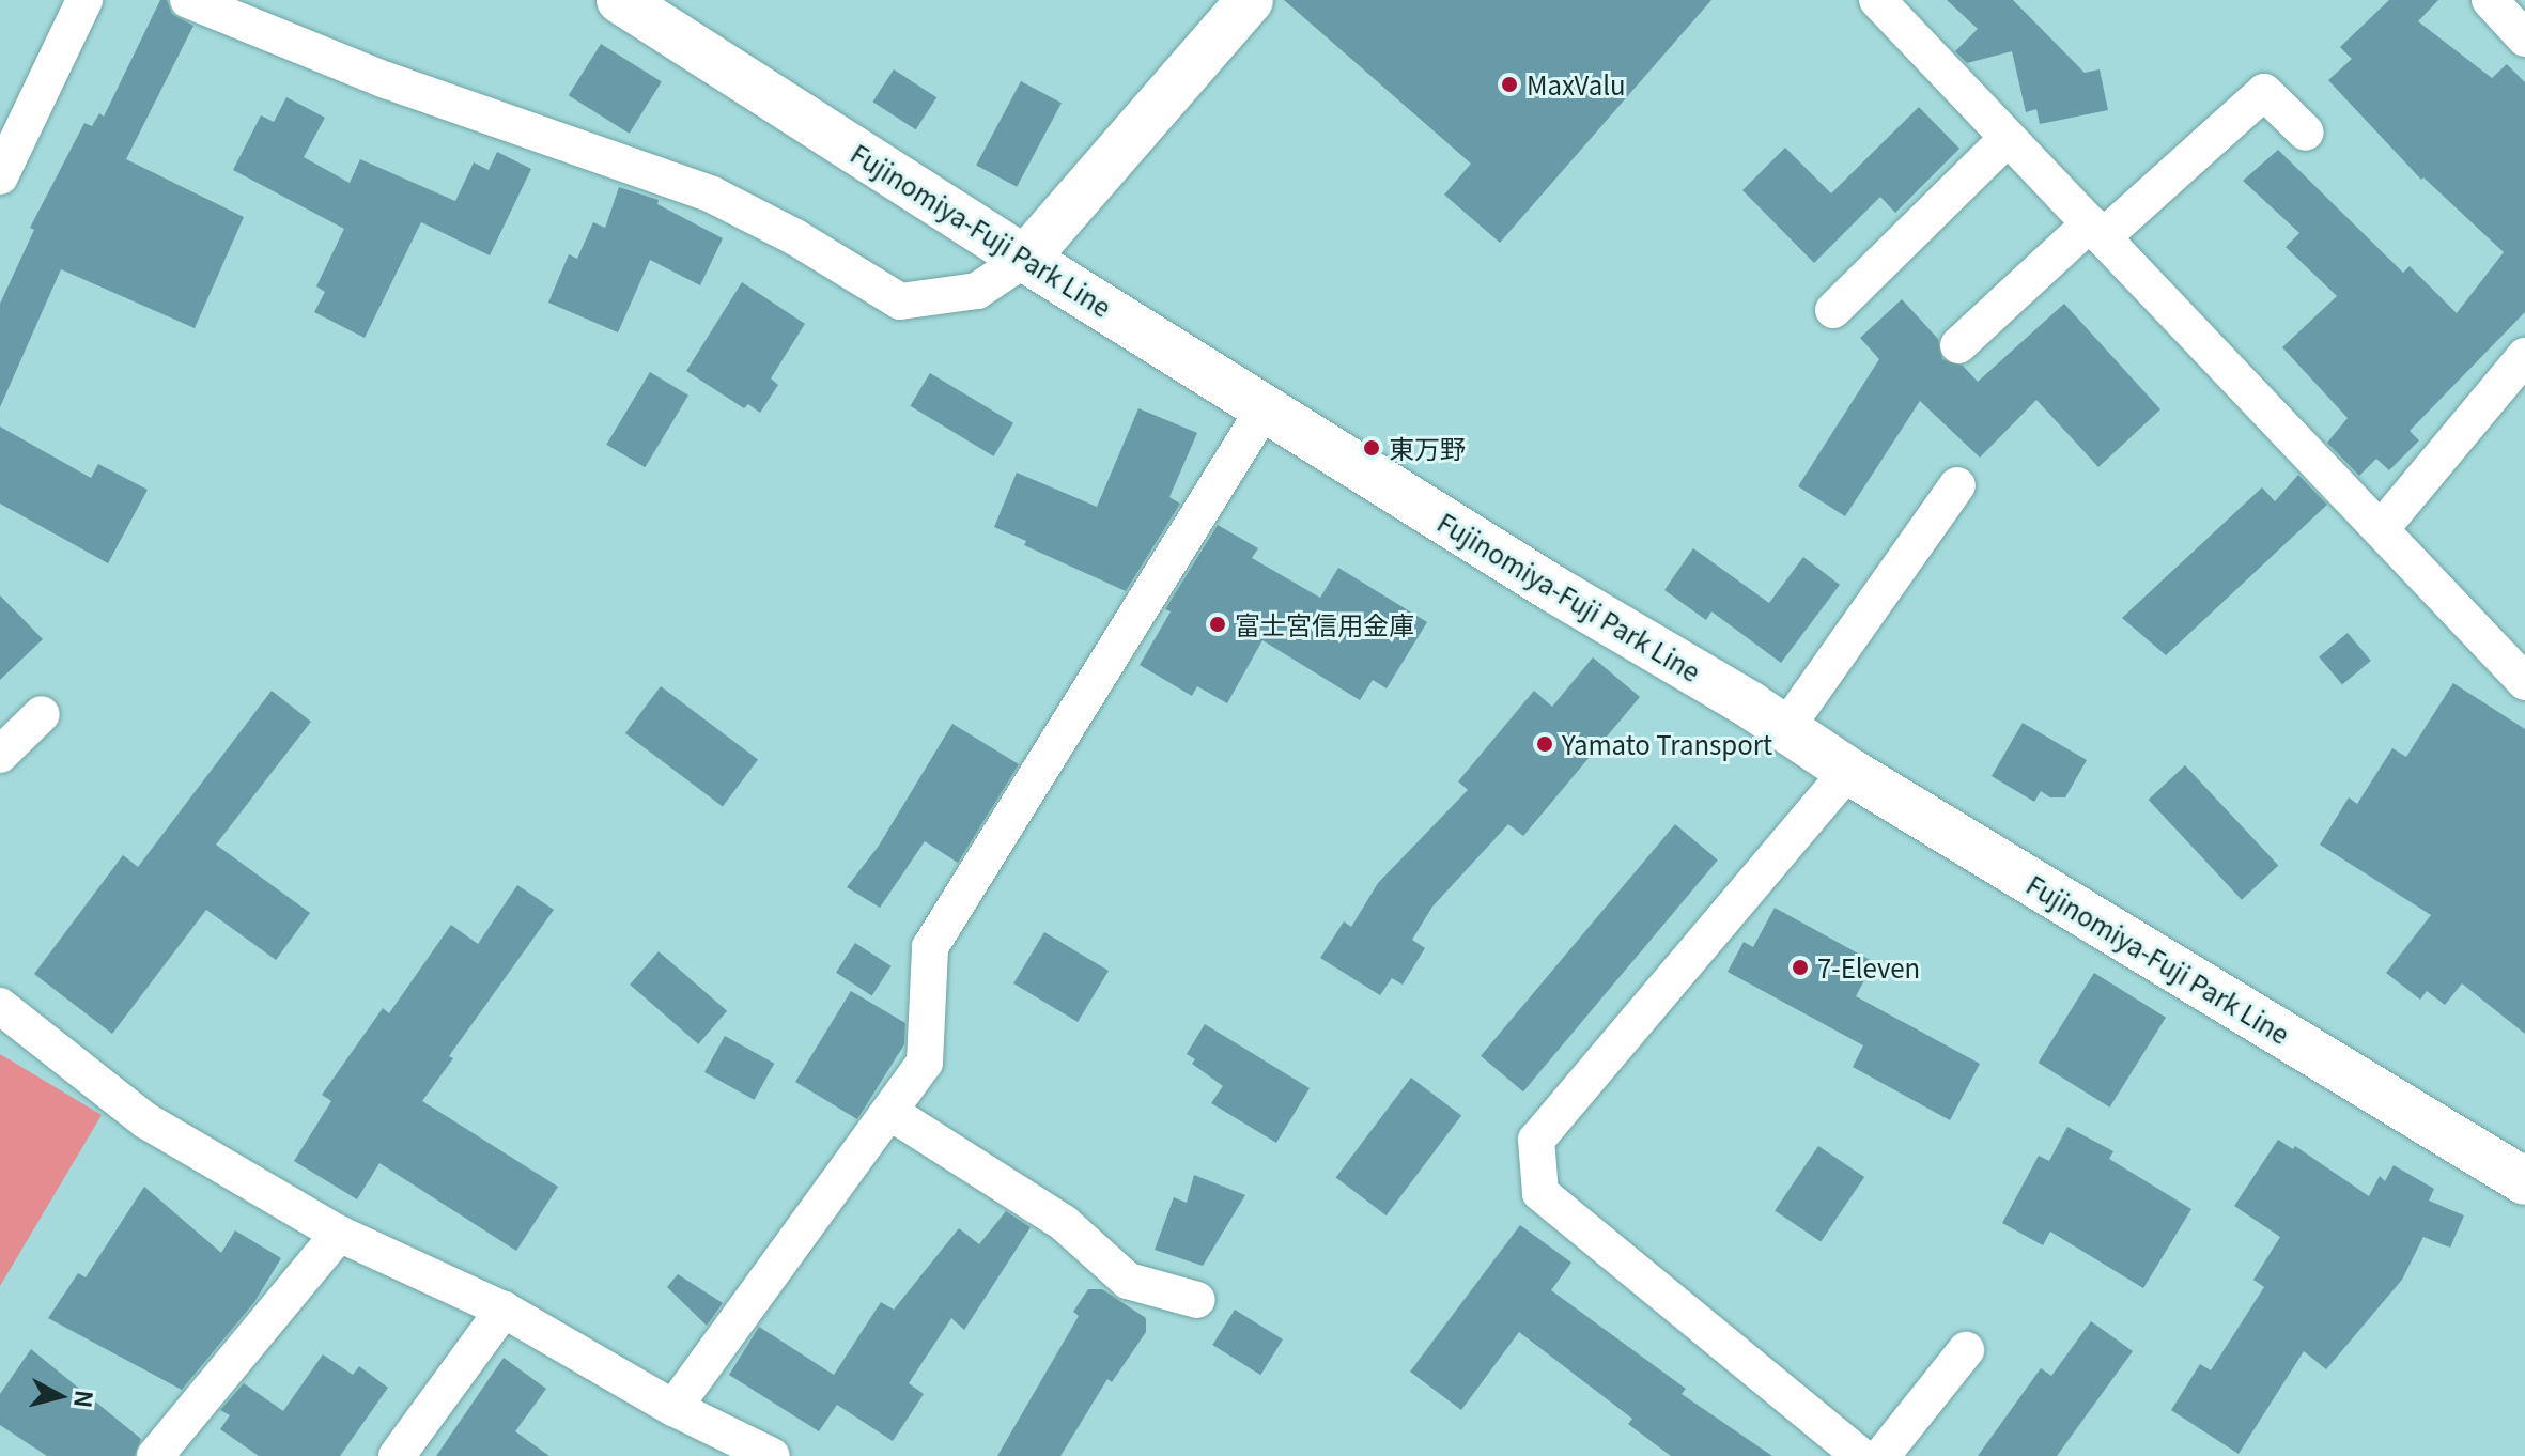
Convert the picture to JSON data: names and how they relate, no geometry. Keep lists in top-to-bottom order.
{
  "streets": {
    "main road": ["Fujinomiya-Fuji Park Line"]
  },
  "places": [
    "MaxValu",
    "東万野",
    "富士宮信用金庫",
    "Yamato Transport",
    "7-Eleven"
  ],
  "north": "right"
}
